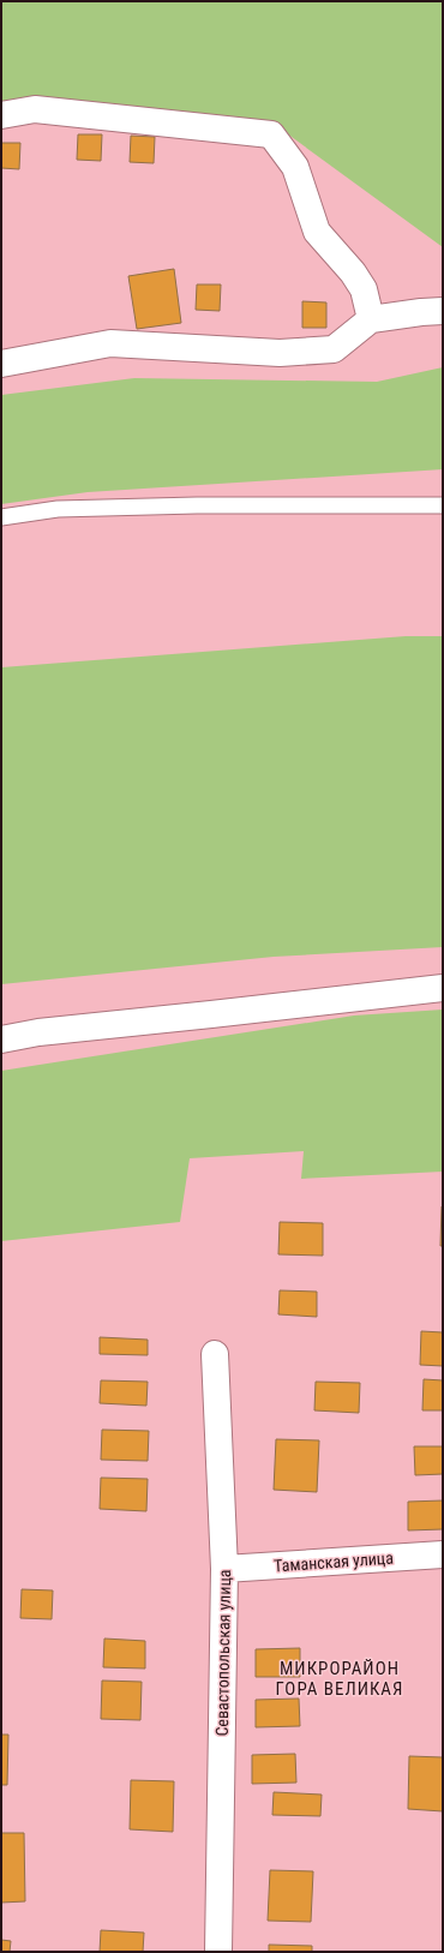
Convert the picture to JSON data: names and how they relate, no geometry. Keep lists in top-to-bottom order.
{
  "streets": {
    "street": ["Таманская улица", "Севастопольская улица"]
  },
  "crossings": [
    ["Таманская улица", "Севастопольская улица"]
  ],
  "districts": ["МИКРОРАЙОН ГОРА ВЕЛИКАЯ"]
}
